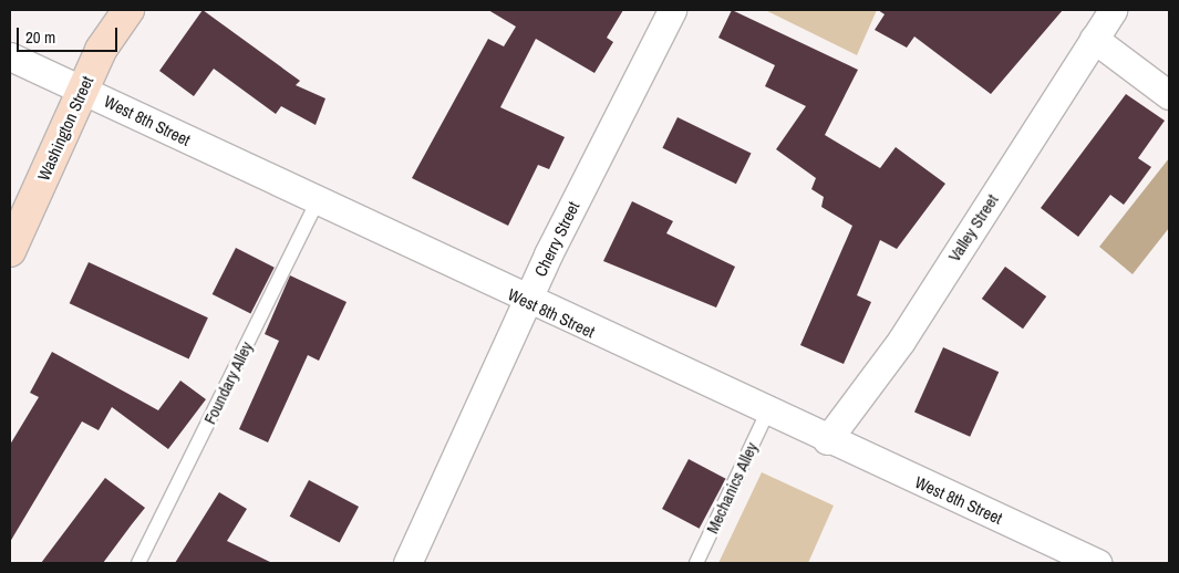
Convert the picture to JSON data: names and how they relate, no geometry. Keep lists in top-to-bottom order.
{
  "streets": {
    "main road": ["Washington Street"],
    "street": ["West 8th Street", "Valley Street", "Cherry Street"],
    "lane": ["Foundary Alley", "Mechanics Alley"]
  },
  "crossings": [
    ["West 8th Street", "Washington Street"],
    ["West 8th Street", "Valley Street"],
    ["West 8th Street", "Cherry Street"],
    ["West 8th Street", "Foundary Alley"],
    ["West 8th Street", "Mechanics Alley"]
  ],
  "scale_bar": "20 m"
}
